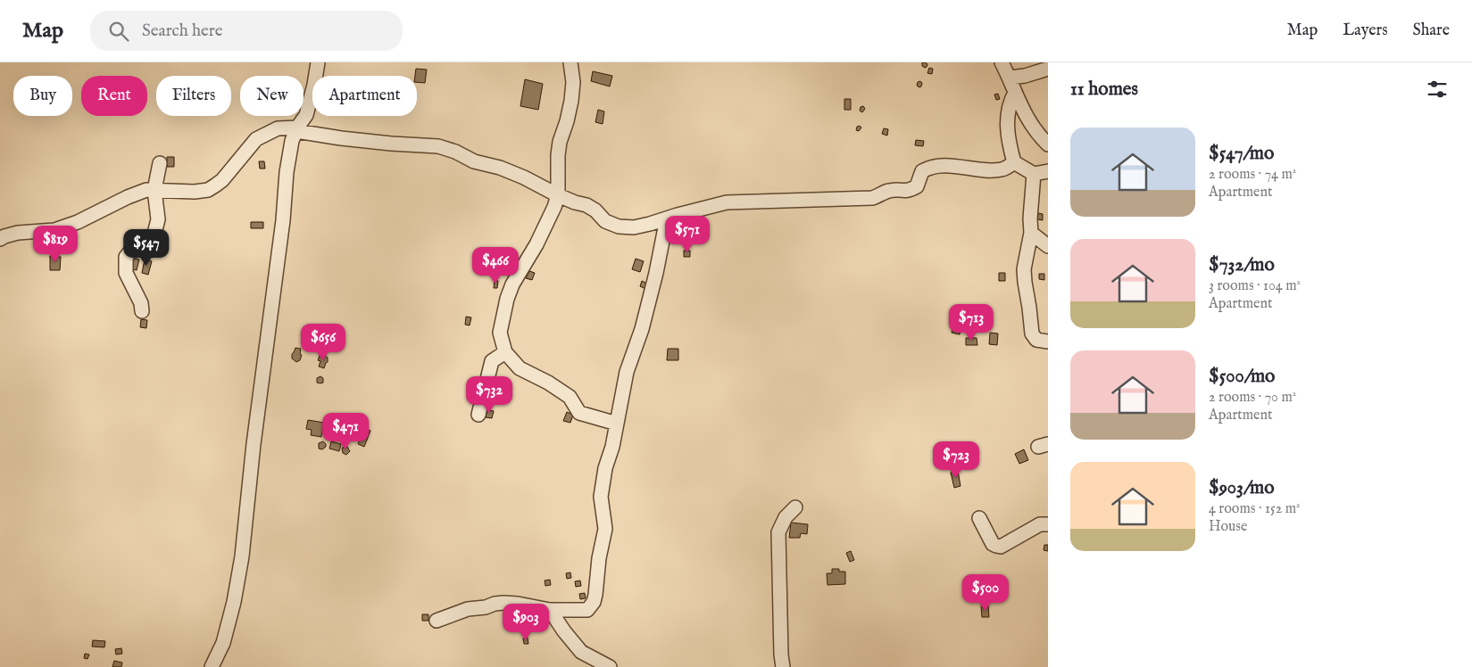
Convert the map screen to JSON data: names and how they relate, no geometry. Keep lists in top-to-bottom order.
{
  "page": {
    "header": "Map",
    "search": "Search here",
    "nav": ["Map", "Layers", "Share"],
    "heading": "11 homes",
    "chip": [
      "Buy",
      "Rent",
      "Filters",
      "New",
      "Apartment"
    ],
    "list": [
      {
        "name": "$547/mo",
        "note": "2 rooms · 74 m² · Apartment"
      },
      {
        "name": "$732/mo",
        "note": "3 rooms · 104 m² · Apartment"
      },
      {
        "name": "$500/mo",
        "note": "2 rooms · 70 m² · Apartment"
      },
      {
        "name": "$903/mo",
        "note": "4 rooms · 152 m² · House"
      }
    ],
    "price": [
      "$571",
      "$819",
      "$547",
      "$466",
      "$713",
      "$656",
      "$732",
      "$471",
      "$723",
      "$500",
      "$903"
    ]
  }
}
